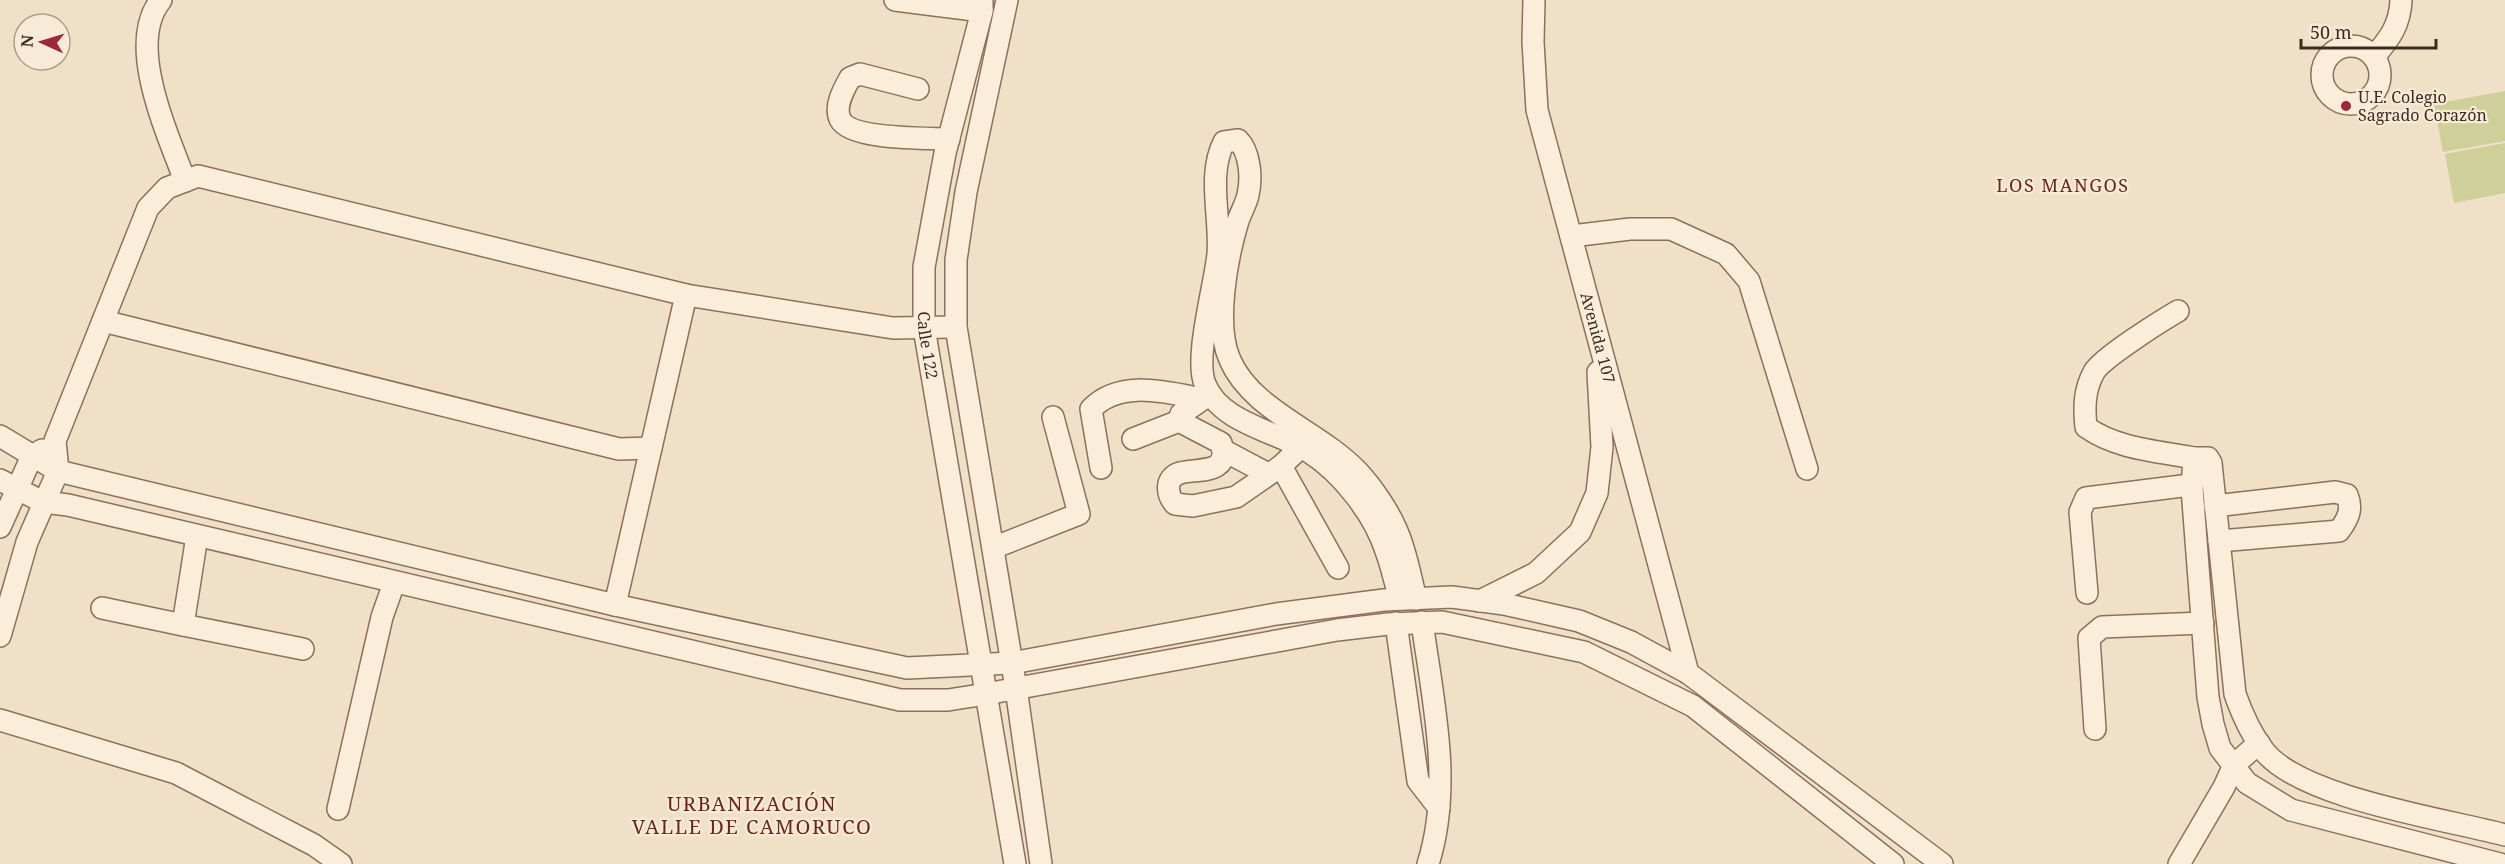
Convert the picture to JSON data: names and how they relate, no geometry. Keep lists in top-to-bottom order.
{
  "streets": {
    "street": ["Avenida 107", "Calle 122"]
  },
  "districts": ["LOS MANGOS", "URBANIZACIÓN VALLE DE CAMORUCO"],
  "places": ["U.E. Colegio Sagrado Corazón"],
  "scale_bar": "50 m",
  "north": "left"
}
